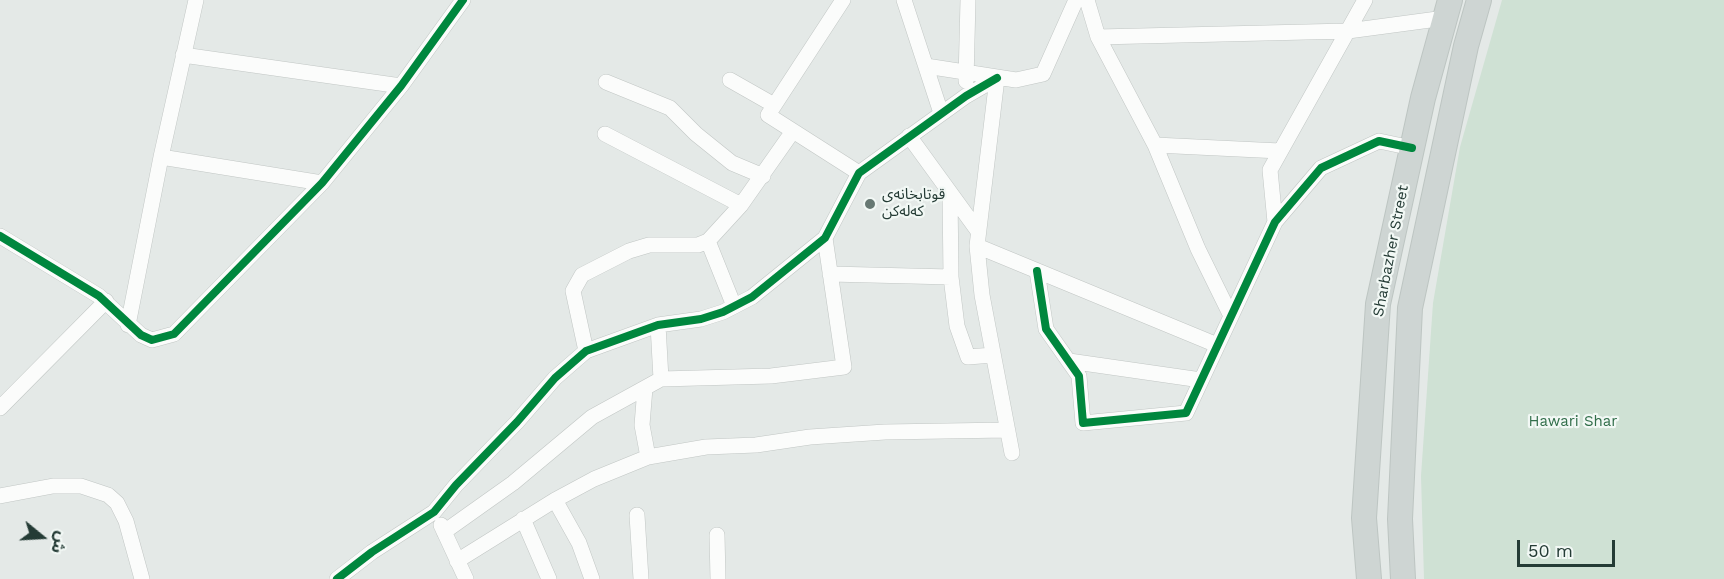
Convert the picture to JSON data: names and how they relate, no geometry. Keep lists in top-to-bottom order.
{
  "streets": {
    "main road": ["Sharbazher Street"]
  },
  "parks": ["Hawari Shar"],
  "places": ["قوتابخانەی کەلەکن"],
  "scale_bar": "50 m",
  "north": "right"
}
